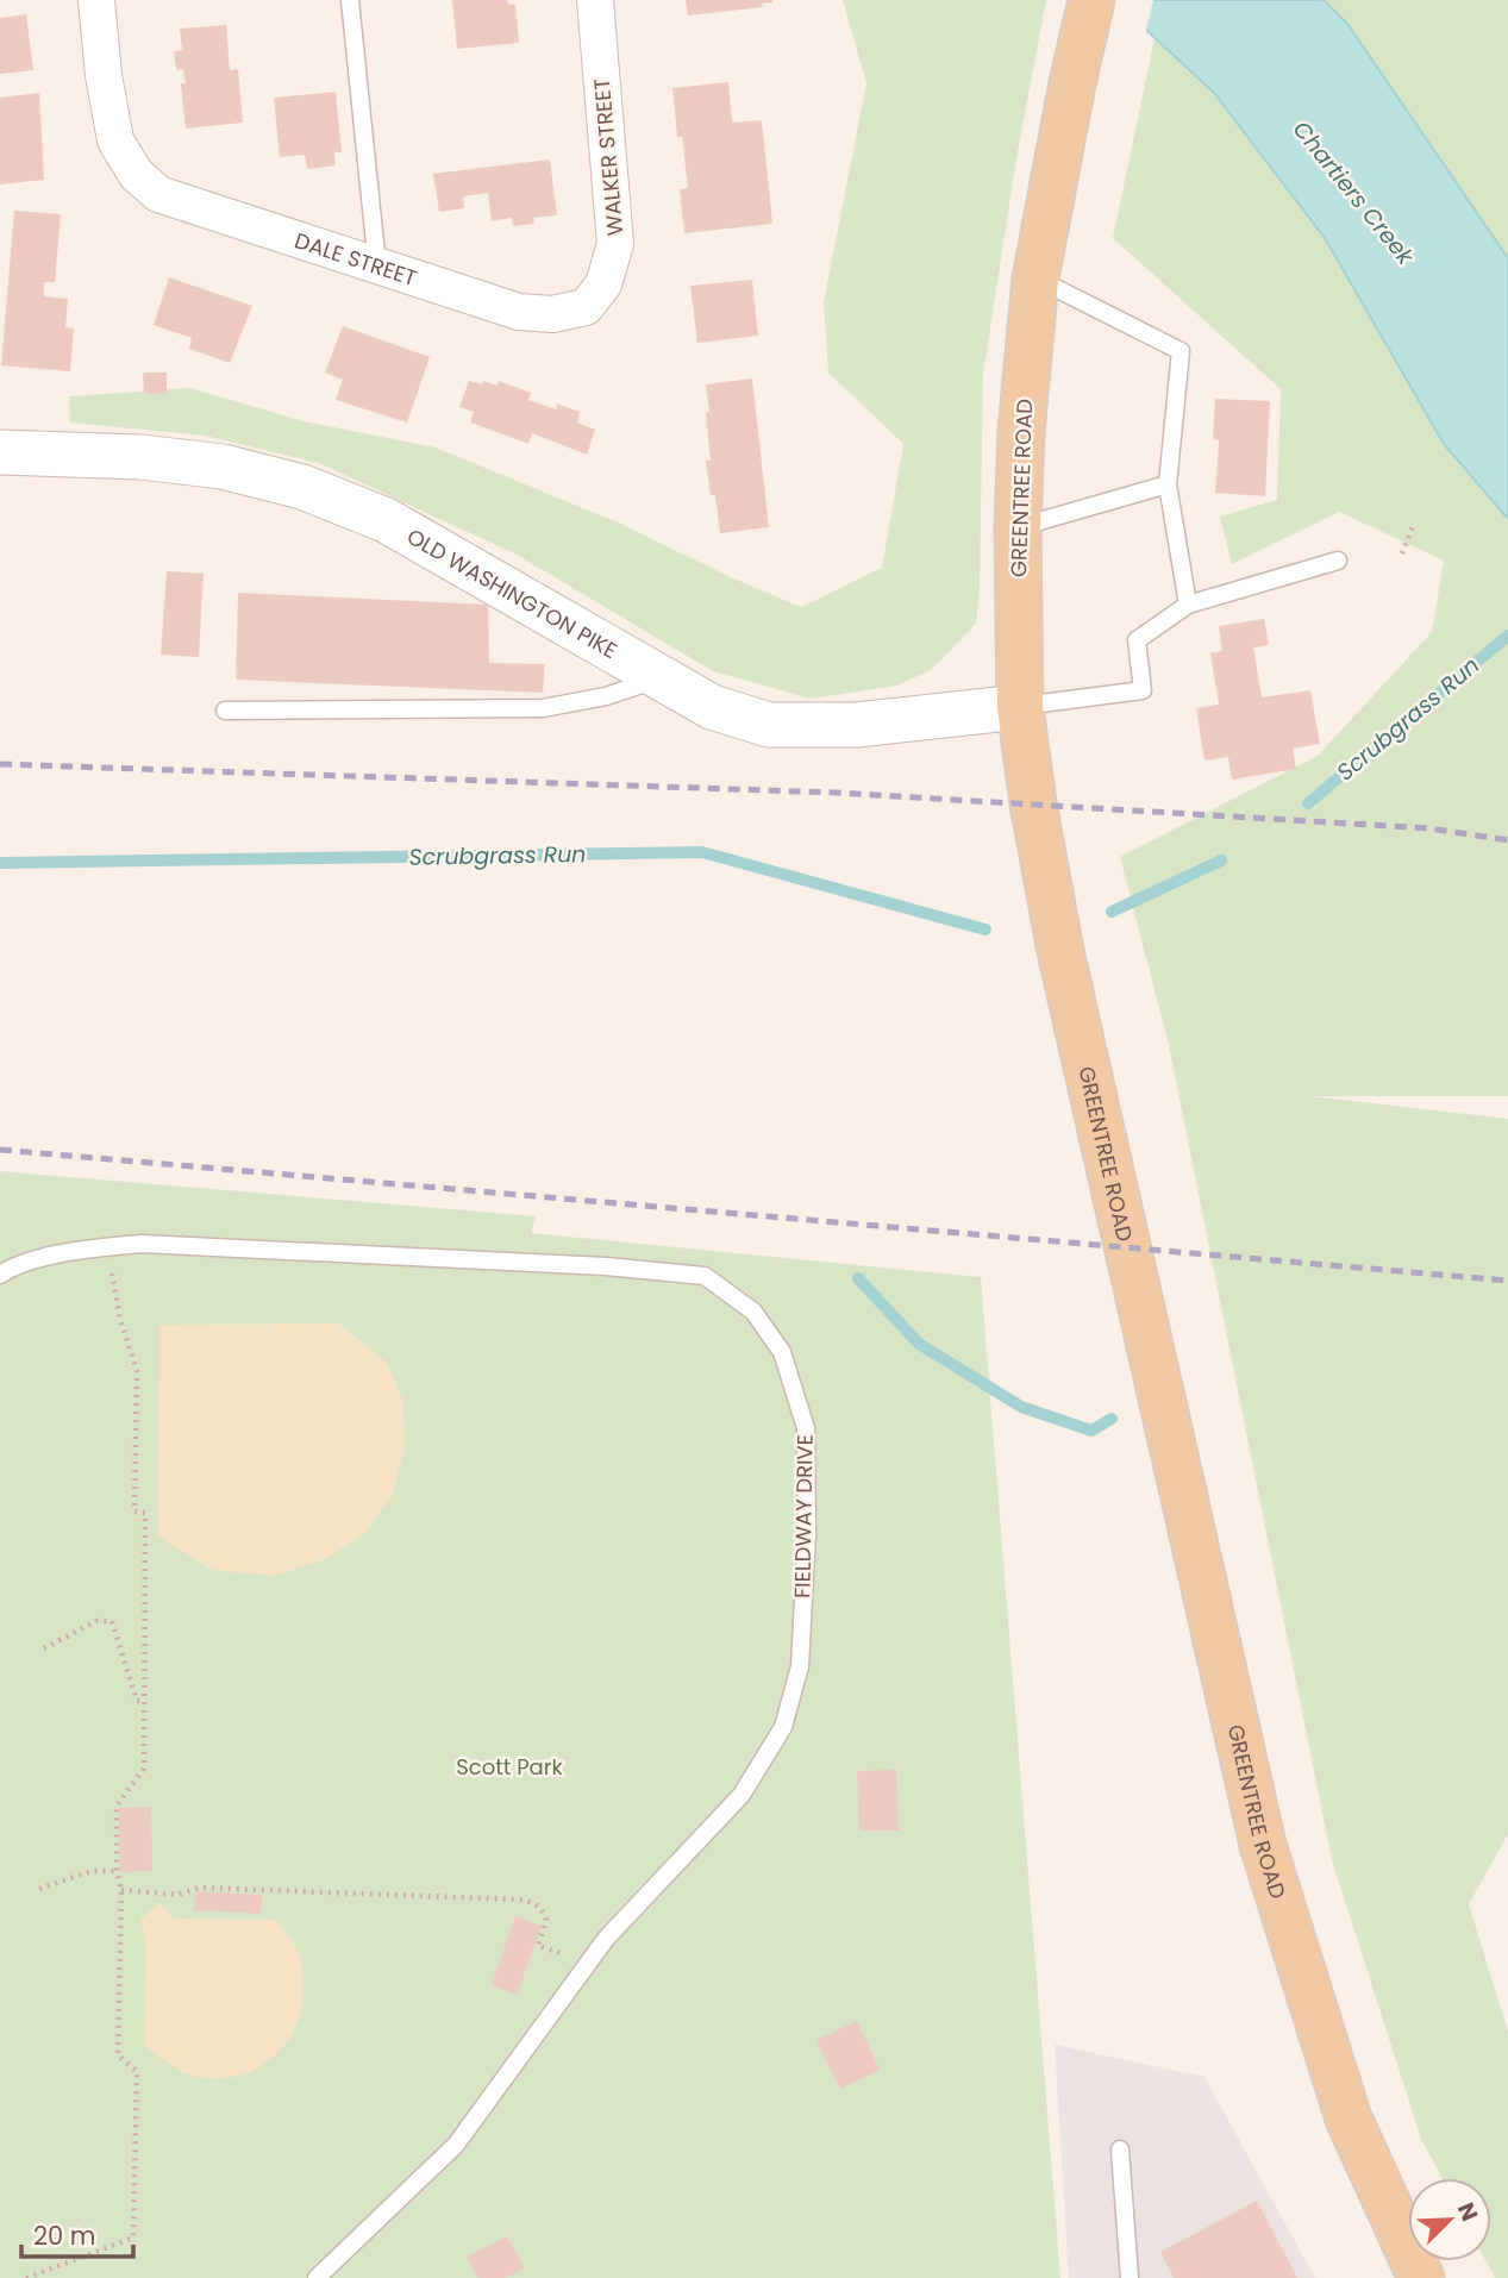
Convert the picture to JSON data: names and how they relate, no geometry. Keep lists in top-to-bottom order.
{
  "streets": {
    "main road": ["GREENTREE ROAD"],
    "street": ["WALKER STREET", "DALE STREET", "OLD WASHINGTON PIKE"],
    "lane": ["FIELDWAY DRIVE"]
  },
  "crossings": [
    ["WALKER STREET", "DALE STREET"],
    ["GREENTREE ROAD", "OLD WASHINGTON PIKE"]
  ],
  "water": ["Chartiers Creek", "Scrubgrass Run"],
  "parks": ["Scott Park"],
  "scale_bar": "20 m",
  "north": "top right"
}
